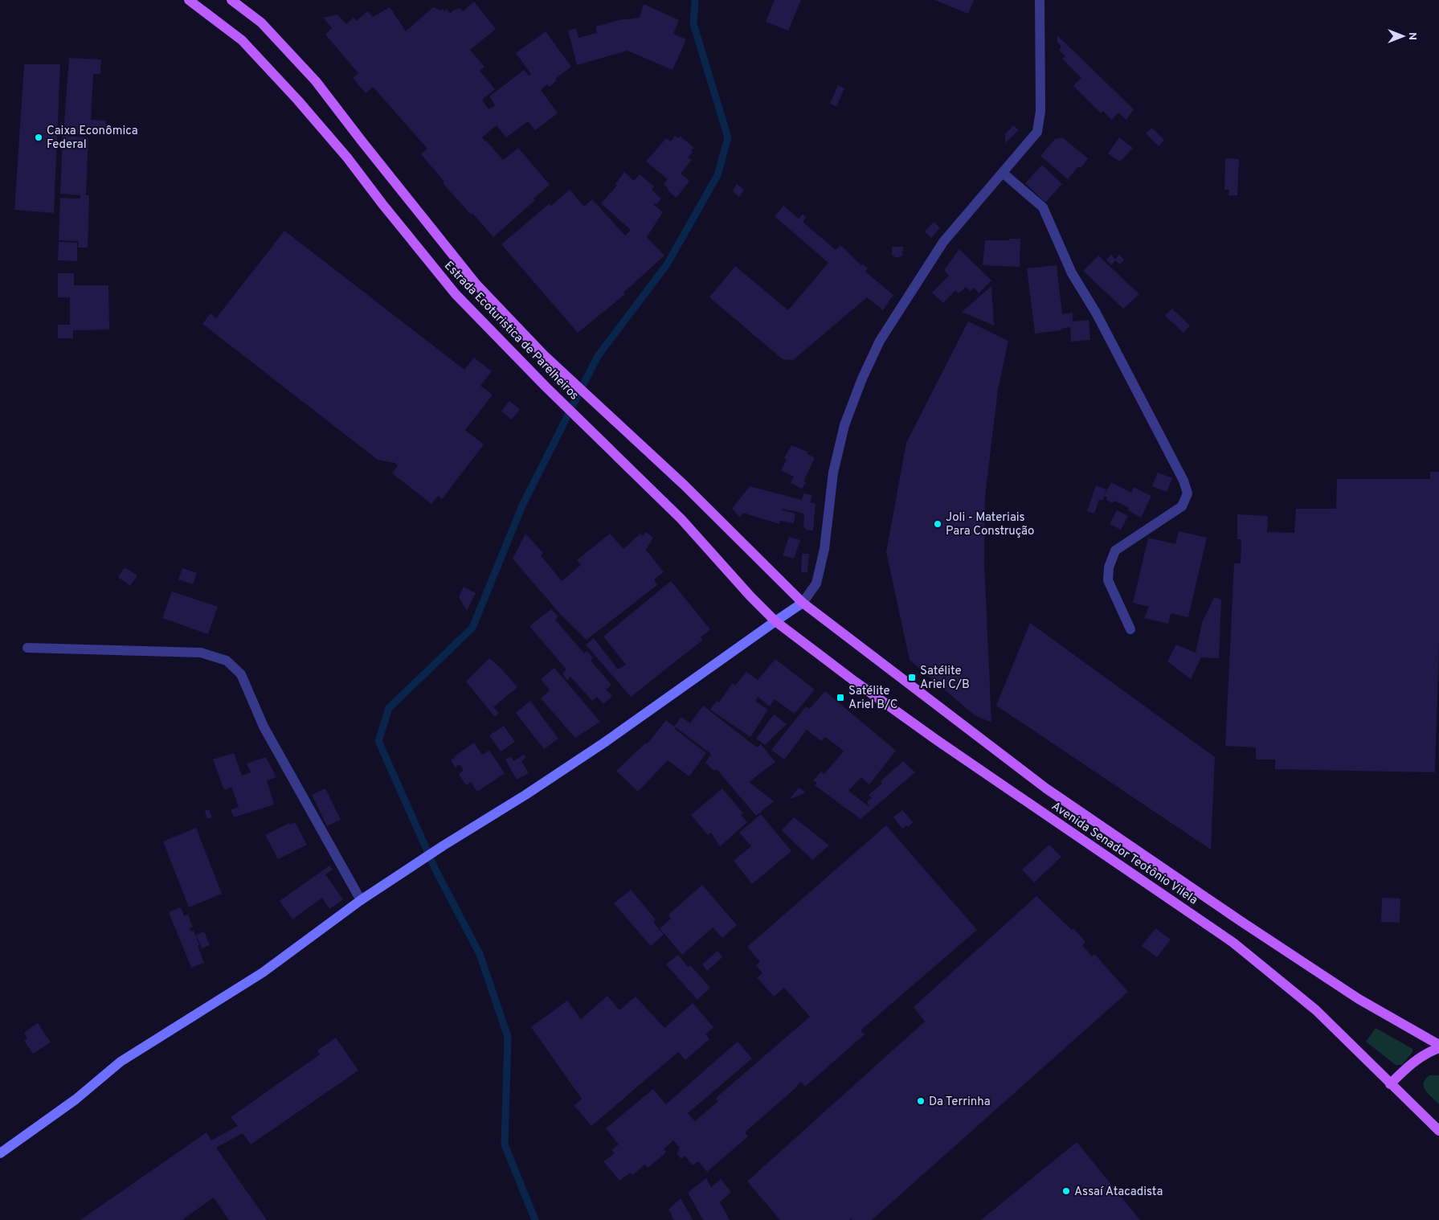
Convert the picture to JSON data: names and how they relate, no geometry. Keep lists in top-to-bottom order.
{
  "streets": {
    "main road": ["Estrada Ecoturistica de Parelheiros", "Avenida Senador Teotônio Vilela"]
  },
  "crossings": [
    ["Estrada Ecoturistica de Parelheiros", "Avenida Senador Teotônio Vilela"]
  ],
  "places": {
    "other": [
      "Caixa Econômica Federal",
      "Joli - Materiais Para Construção",
      "Da Terrinha",
      "Assaí Atacadista"
    ],
    "transit": ["Satélite Ariel C/B", "Satélite Ariel B/C"]
  },
  "north": "right"
}
